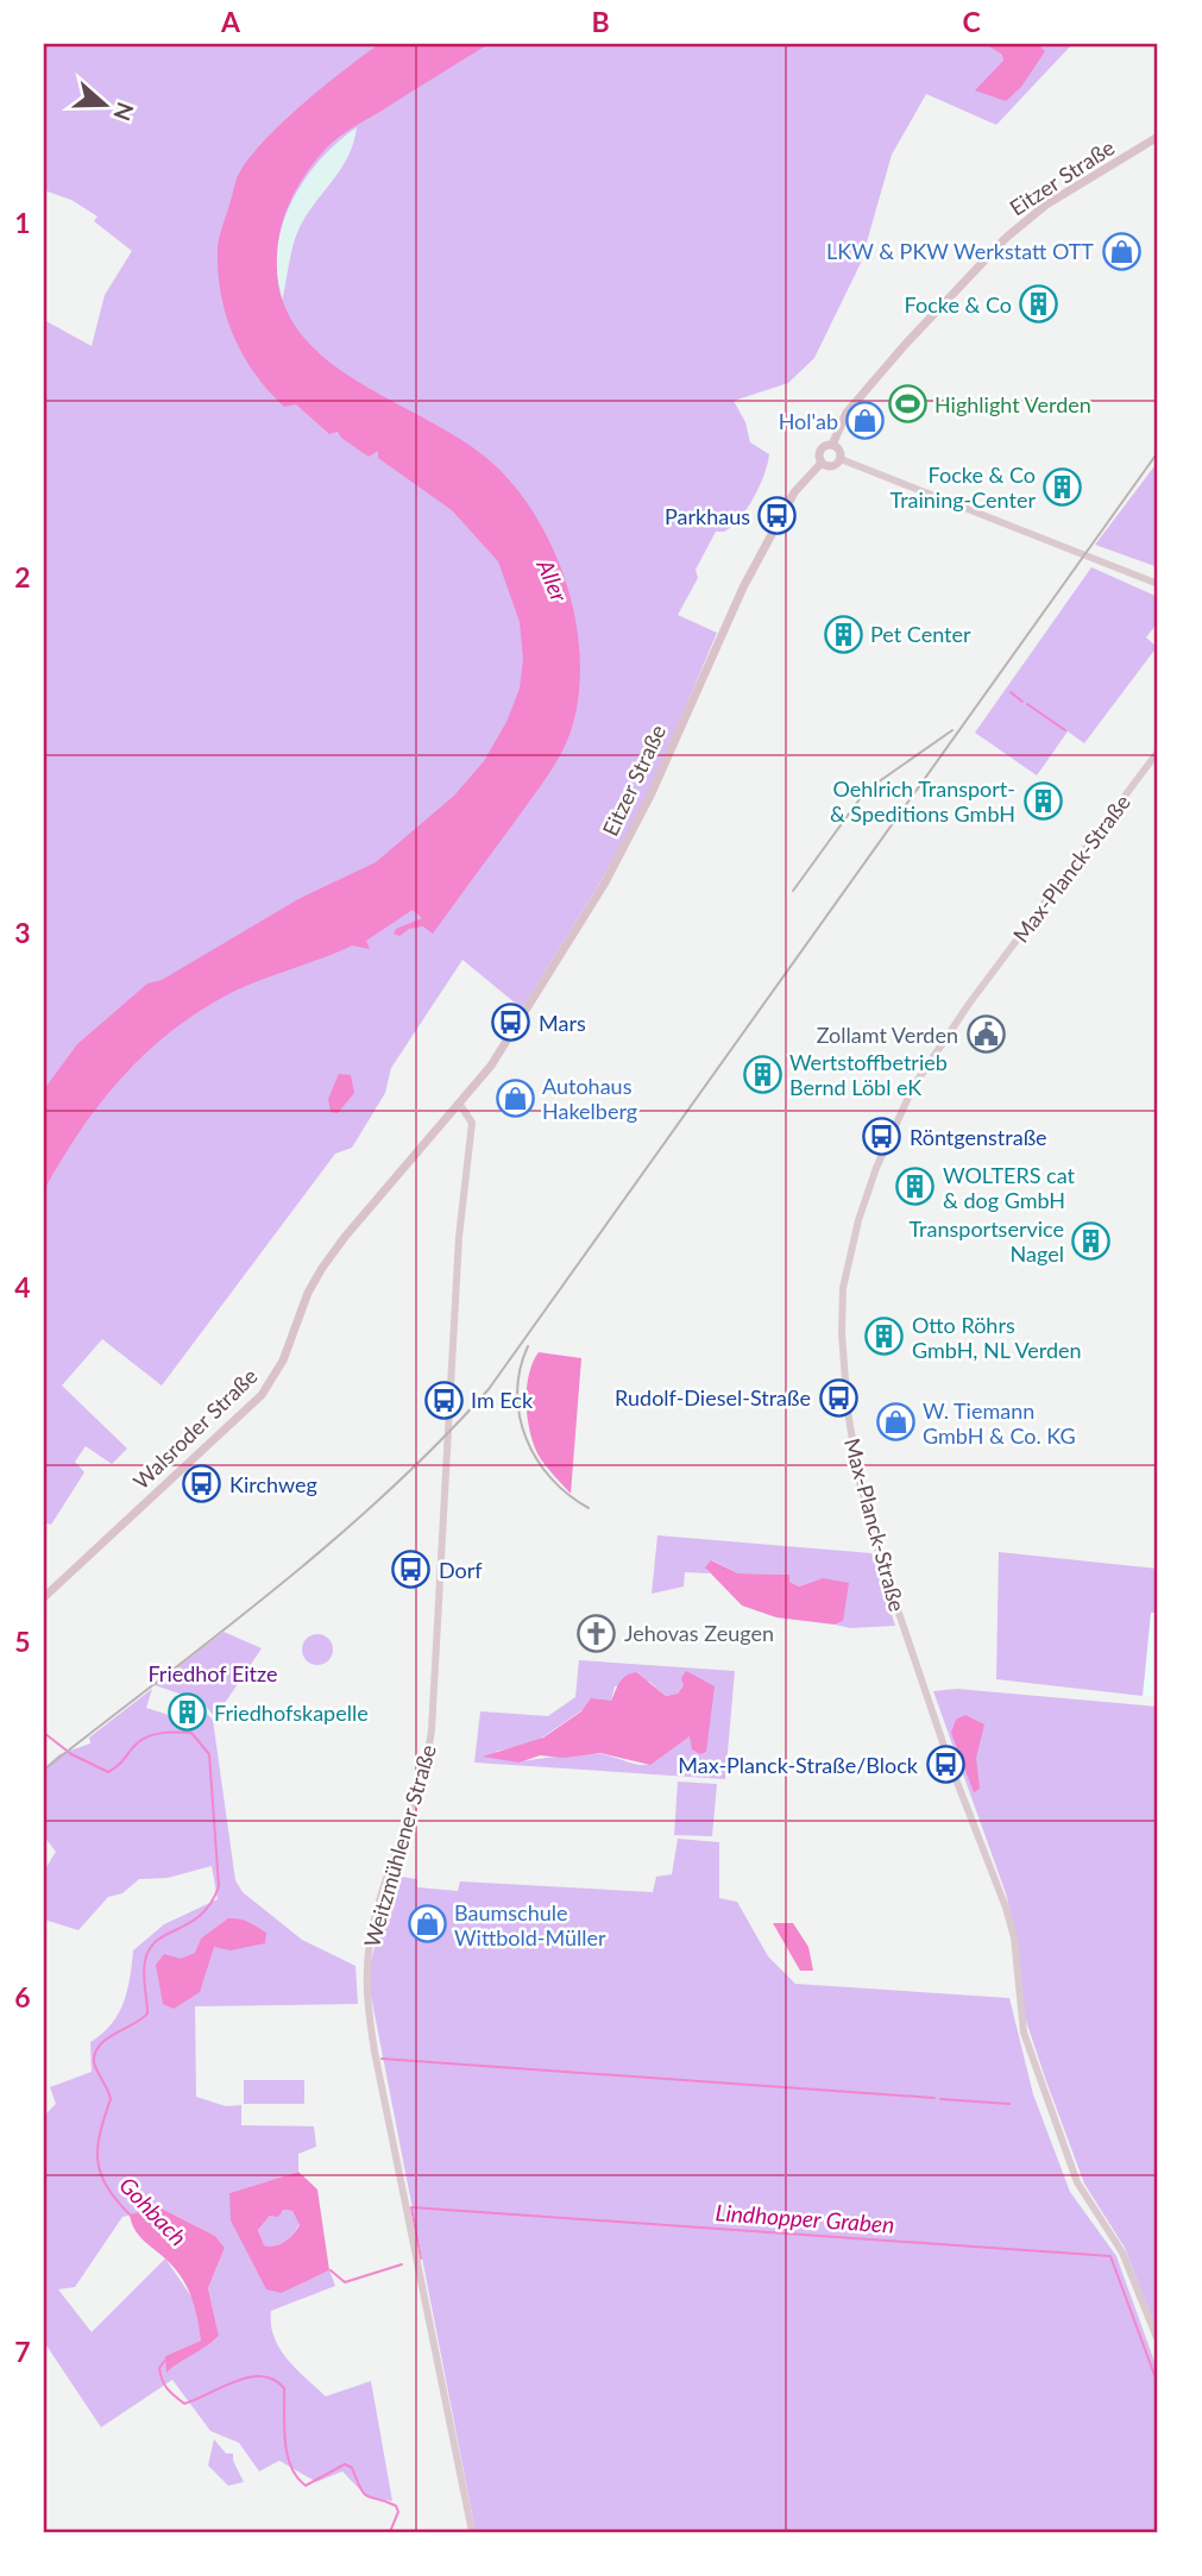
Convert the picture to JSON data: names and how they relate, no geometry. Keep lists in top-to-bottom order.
{
  "streets": {
    "main road": ["Eitzer Straße", "Walsroder Straße"],
    "street": ["Max-Planck-Straße", "Weitzmühlener Straße"]
  },
  "crossings": [
    ["Eitzer Straße", "Walsroder Straße"],
    ["Eitzer Straße", "Weitzmühlener Straße"],
    ["Walsroder Straße", "Weitzmühlener Straße"]
  ],
  "water": ["Aller", "Gohbach", "Lindhopper Graben"],
  "parks": ["Friedhof Eitze"],
  "places": {
    "shop": [
      "LKW & PKW Werkstatt OTT",
      "Hol'ab",
      "Autohaus Hakelberg",
      "W. Tiemann GmbH & Co. KG",
      "Baumschule Wittbold-Müller"
    ],
    "building": [
      "Focke & Co",
      "Focke & Co Training-Center",
      "Pet Center",
      "Oehlrich Transport- & Speditions GmbH",
      "Wertstoffbetrieb Bernd Löbl eK",
      "WOLTERS cat & dog GmbH",
      "Transportservice Nagel",
      "Otto Röhrs GmbH, NL Verden",
      "Friedhofskapelle"
    ],
    "sports": ["Highlight Verden"],
    "bus stop": [
      "Parkhaus",
      "Mars",
      "Röntgenstraße",
      "Rudolf-Diesel-Straße",
      "Im Eck",
      "Kirchweg",
      "Dorf",
      "Max-Planck-Straße/Block"
    ],
    "public building": ["Zollamt Verden"],
    "church": ["Jehovas Zeugen"]
  },
  "north": "right",
  "grid": {
    "columns": ["A", "B", "C"],
    "rows": [
      "1",
      "2",
      "3",
      "4",
      "5",
      "6",
      "7"
    ]
  }
}
